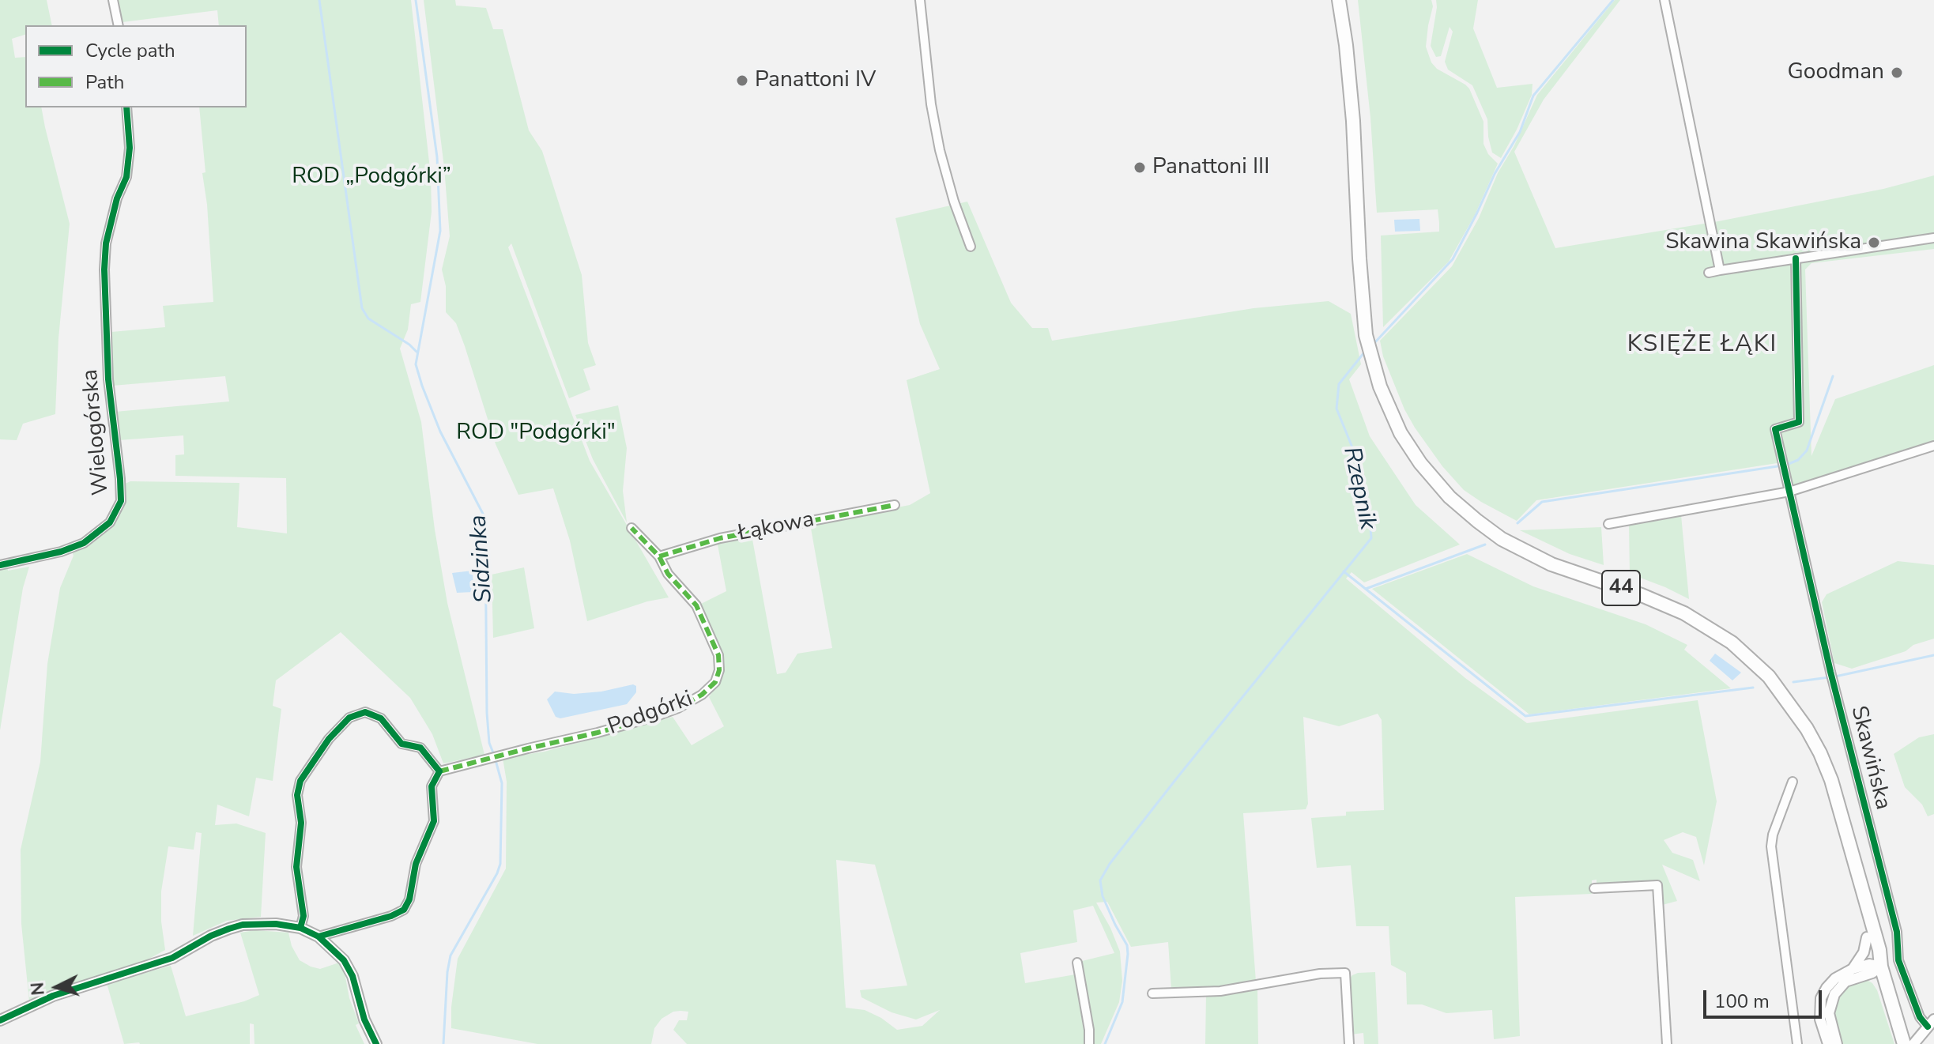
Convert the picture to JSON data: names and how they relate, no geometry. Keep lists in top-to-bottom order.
{
  "streets": {
    "main road": ["44"],
    "street": [
      "Wielogórska",
      "Łąkowa",
      "Podgórki",
      "Skawińska"
    ]
  },
  "crossings": [
    ["Łąkowa", "Podgórki"]
  ],
  "districts": ["KSIĘŻE ŁĄKI"],
  "water": ["Rzepnik", "Sidzinka"],
  "parks": ["ROD „Podgórki”", "ROD \"Podgórki\""],
  "places": [
    "Goodman",
    "Panattoni IV",
    "Panattoni III",
    "Skawina Skawińska"
  ],
  "legend": ["Cycle path", "Path"],
  "scale_bar": "100 m",
  "north": "left"
}
